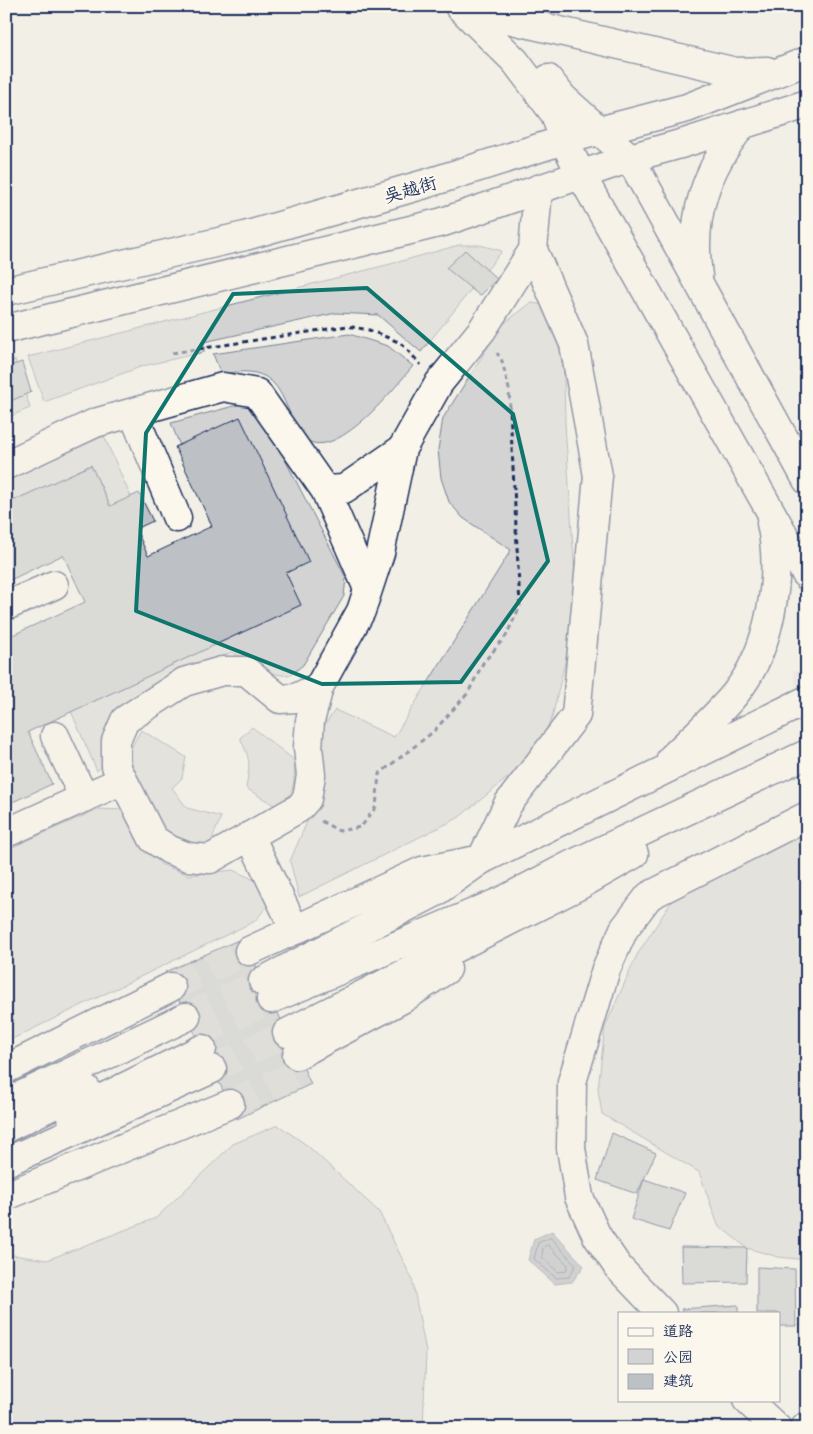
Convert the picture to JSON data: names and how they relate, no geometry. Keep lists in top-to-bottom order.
{
  "streets": {
    "main road": ["吴越街"]
  },
  "legend": ["道路", "公园", "建筑"]
}
